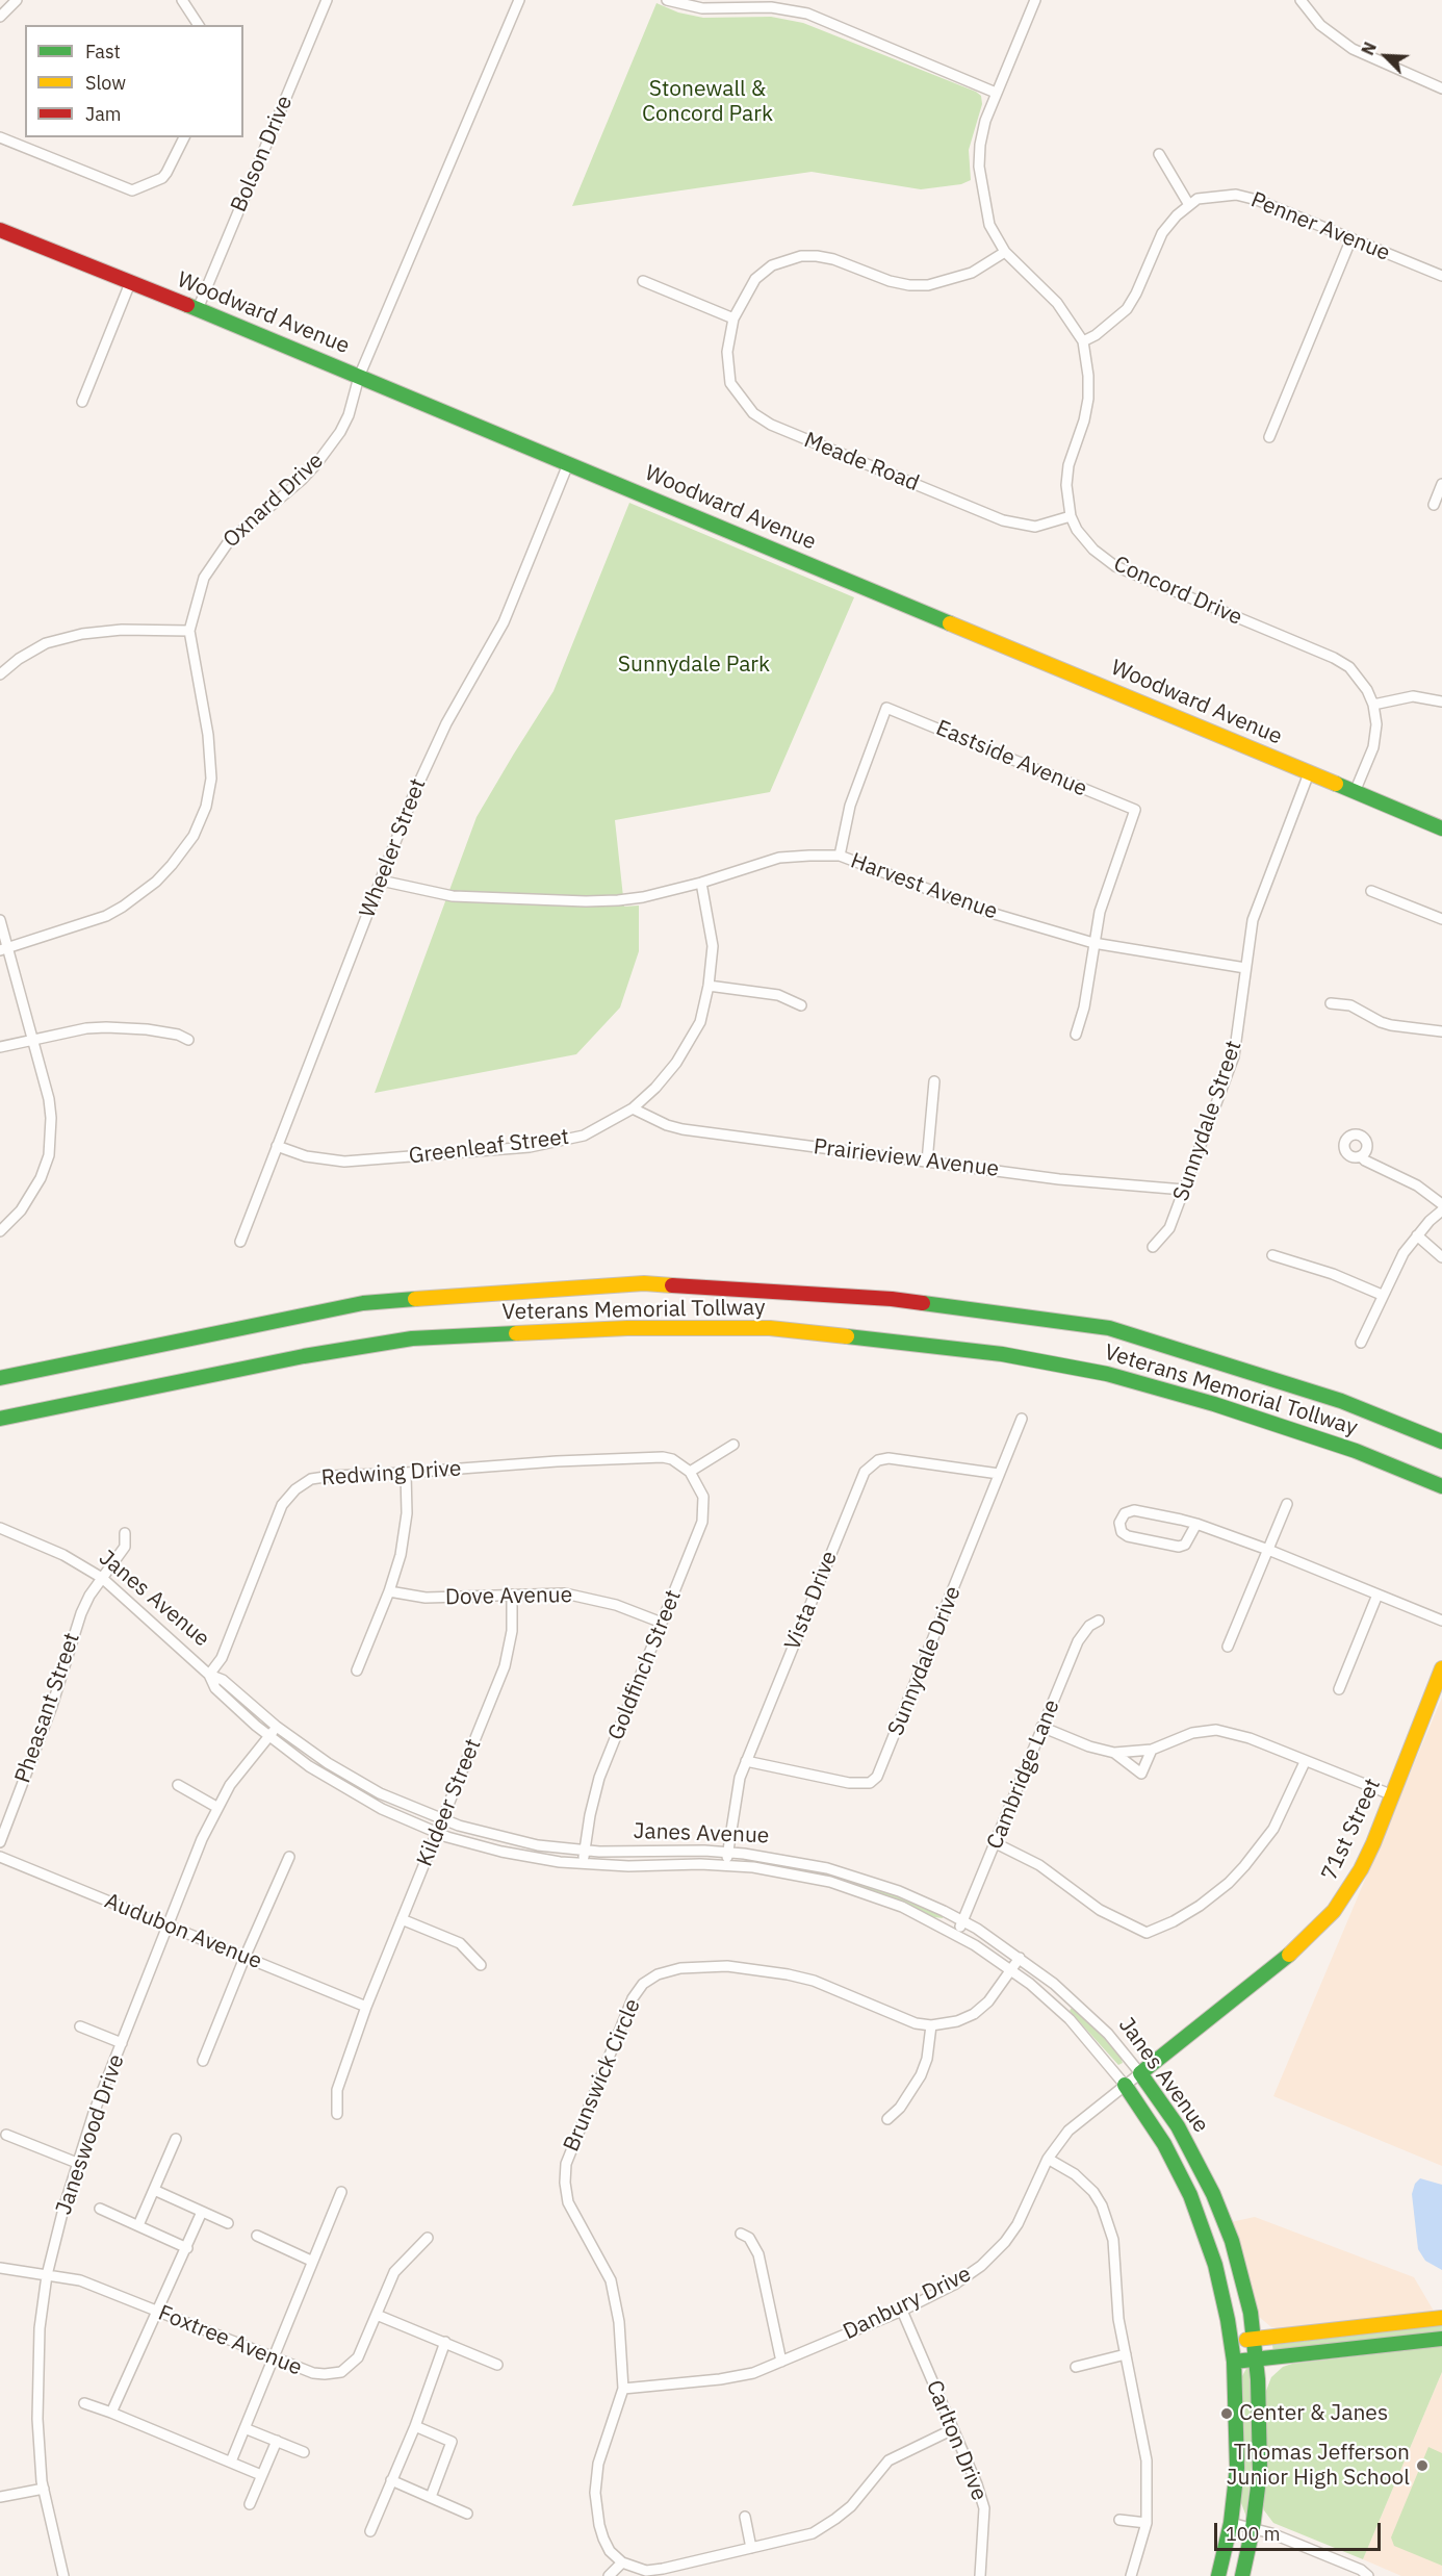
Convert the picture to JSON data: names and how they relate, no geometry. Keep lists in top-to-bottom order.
{
  "streets": {
    "main road": [
      "Woodward Avenue",
      "Veterans Memorial Tollway",
      "Janes Avenue",
      "71st Street"
    ],
    "street": [
      "Bolson Drive",
      "Penner Avenue",
      "Meade Road",
      "Oxnard Drive",
      "Concord Drive",
      "Eastside Avenue",
      "Wheeler Street",
      "Harvest Avenue",
      "Sunnydale Street",
      "Greenleaf Street",
      "Prairieview Avenue",
      "Redwing Drive",
      "Dove Avenue",
      "Vista Drive",
      "Sunnydale Drive",
      "Goldfinch Street",
      "Pheasant Street",
      "Cambridge Lane",
      "Kildeer Street",
      "Audubon Avenue",
      "Brunswick Circle",
      "Janeswood Drive",
      "Danbury Drive",
      "Foxtree Avenue",
      "Carlton Drive"
    ]
  },
  "crossings": [
    ["Bolson Drive", "Woodward Avenue"],
    ["Penner Avenue", "Concord Drive"],
    ["Woodward Avenue", "Oxnard Drive"],
    ["Woodward Avenue", "Concord Drive"],
    ["Woodward Avenue", "Wheeler Street"],
    ["Woodward Avenue", "Sunnydale Street"],
    ["Meade Road", "Concord Drive"],
    ["Eastside Avenue", "Harvest Avenue"],
    ["Wheeler Street", "Harvest Avenue"],
    ["Wheeler Street", "Greenleaf Street"],
    ["Harvest Avenue", "Sunnydale Street"],
    ["Harvest Avenue", "Greenleaf Street"],
    ["Sunnydale Street", "Prairieview Avenue"],
    ["Greenleaf Street", "Prairieview Avenue"],
    ["Redwing Drive", "Janes Avenue"],
    ["Redwing Drive", "Goldfinch Street"],
    ["Dove Avenue", "Goldfinch Street"],
    ["Dove Avenue", "Kildeer Street"],
    ["Janes Avenue", "Vista Drive"],
    ["Janes Avenue", "Goldfinch Street"],
    ["Janes Avenue", "Pheasant Street"],
    ["Janes Avenue", "Cambridge Lane"],
    ["Janes Avenue", "Kildeer Street"],
    ["Janes Avenue", "71st Street"],
    ["Janes Avenue", "Brunswick Circle"],
    ["Janes Avenue", "Janeswood Drive"],
    ["Janes Avenue", "Danbury Drive"],
    ["Vista Drive", "Sunnydale Drive"],
    ["Kildeer Street", "Audubon Avenue"],
    ["71st Street", "Danbury Drive"],
    ["Audubon Avenue", "Janeswood Drive"],
    ["Brunswick Circle", "Danbury Drive"],
    ["Janeswood Drive", "Foxtree Avenue"],
    ["Danbury Drive", "Carlton Drive"]
  ],
  "parks": ["Stonewall & Concord Park", "Sunnydale Park"],
  "places": ["Center & Janes", "Thomas Jefferson Junior High School"],
  "legend": ["Fast", "Slow", "Jam"],
  "scale_bar": "100 m",
  "north": "top left"
}
